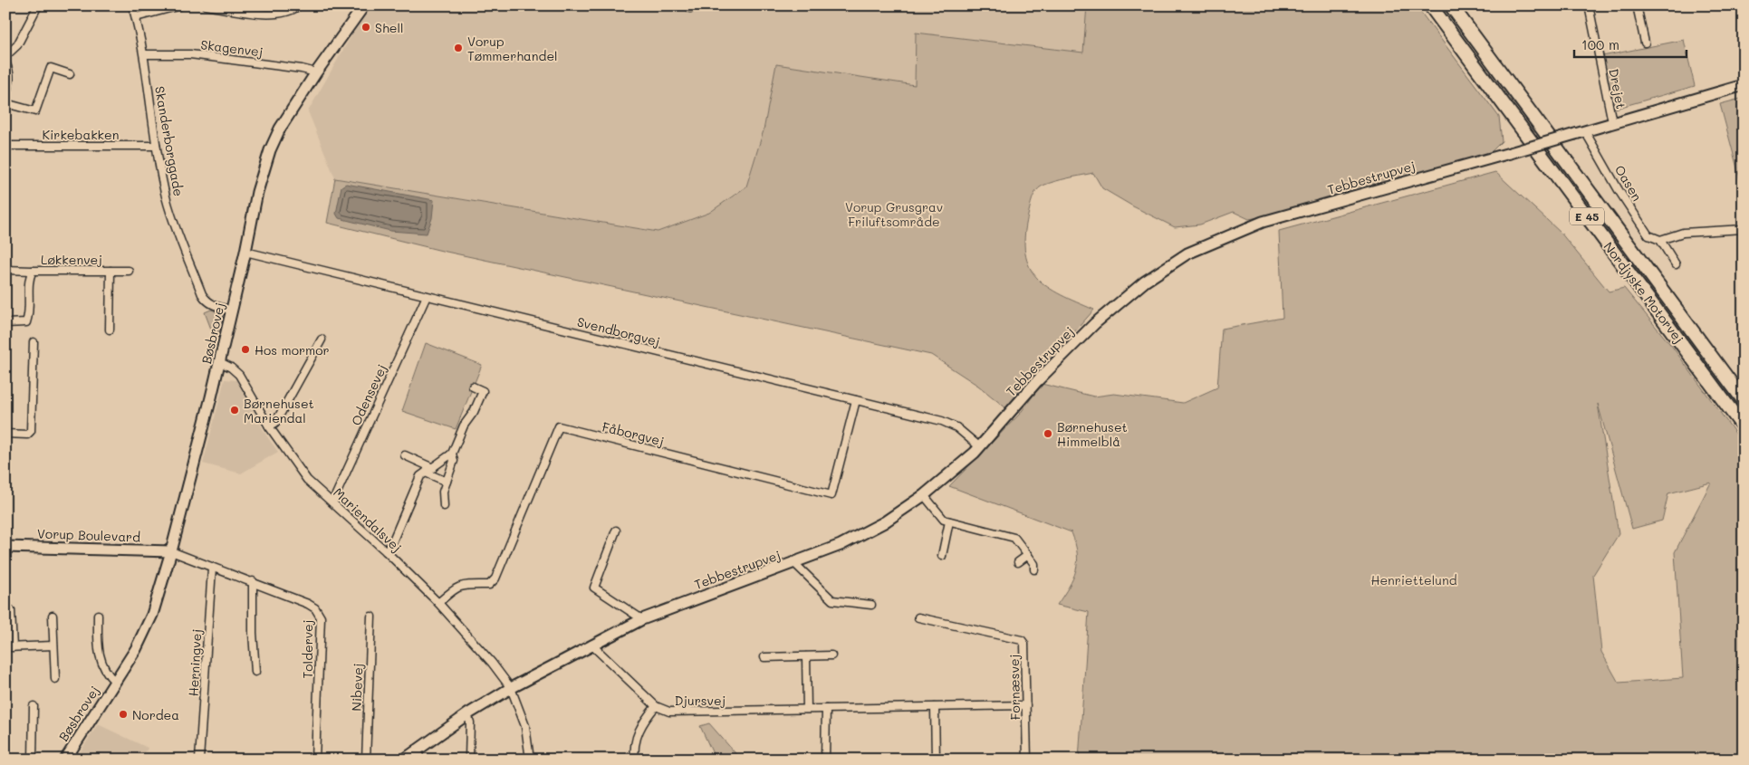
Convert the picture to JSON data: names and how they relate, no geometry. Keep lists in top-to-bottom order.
{
  "streets": {
    "highway": ["E 45", "Nordjyske Motorvej"],
    "street": [
      "Skagenvej",
      "Drejet",
      "Kirkebakken",
      "Skanderborggade",
      "Tebbestrupvej",
      "Oasen",
      "Løkkenvej",
      "Svendborgvej",
      "Bøsbrovej",
      "Odensevej",
      "Fåborgvej",
      "Mariendalsvej",
      "Vorup Boulevard",
      "Toldervej",
      "Herningvej",
      "Nibevej",
      "Fornæsvej",
      "Djursvej"
    ]
  },
  "crossings": [
    ["Skagenvej", "Skanderborggade"],
    ["Skagenvej", "Bøsbrovej"],
    ["Drejet", "Tebbestrupvej"],
    ["Kirkebakken", "Skanderborggade"],
    ["Skanderborggade", "Bøsbrovej"],
    ["Tebbestrupvej", "Oasen"],
    ["Tebbestrupvej", "Svendborgvej"],
    ["Tebbestrupvej", "Mariendalsvej"],
    ["Tebbestrupvej", "Djursvej"],
    ["Svendborgvej", "Bøsbrovej"],
    ["Svendborgvej", "Odensevej"],
    ["Svendborgvej", "Fåborgvej"],
    ["Bøsbrovej", "Mariendalsvej"],
    ["Bøsbrovej", "Vorup Boulevard"],
    ["Bøsbrovej", "Toldervej"],
    ["Odensevej", "Mariendalsvej"],
    ["Fåborgvej", "Mariendalsvej"],
    ["Vorup Boulevard", "Toldervej"],
    ["Toldervej", "Herningvej"],
    ["Fornæsvej", "Djursvej"]
  ],
  "parks": ["Vorup Grusgrav Friluftsområde", "Henriettelund"],
  "places": [
    "Shell",
    "Vorup Tømmerhandel",
    "Hos mormor",
    "Børnehuset Mariendal",
    "Børnehuset Himmelblå",
    "Nordea"
  ],
  "scale_bar": "100 m"
}
